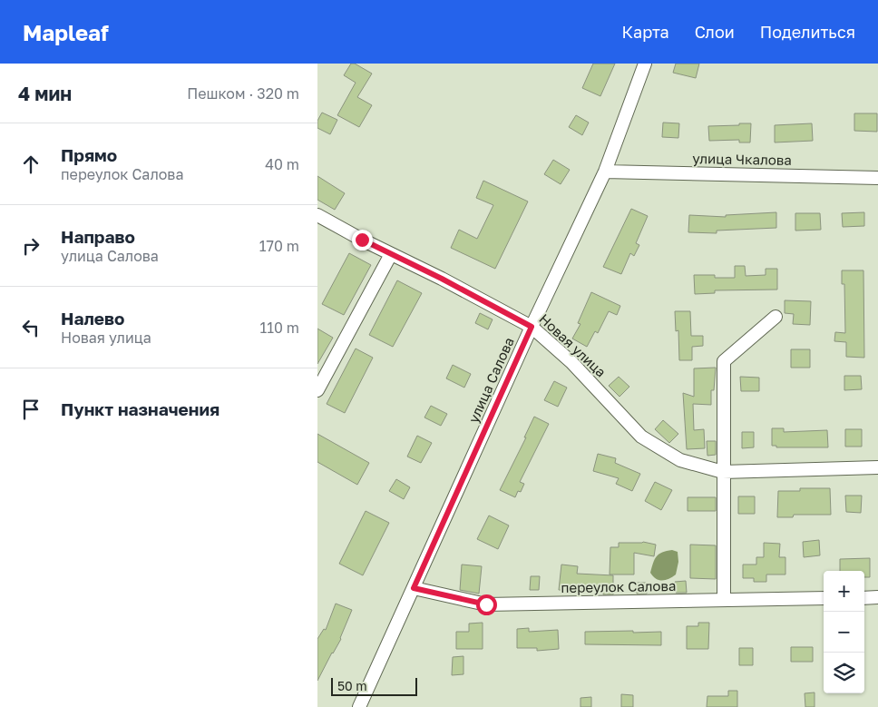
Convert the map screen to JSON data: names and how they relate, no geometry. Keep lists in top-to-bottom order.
{
  "streets": {
    "street": [
      "улица Чкалова",
      "Новая улица",
      "улица Салова",
      "переулок Салова"
    ]
  },
  "crossings": [
    ["улица Чкалова", "улица Салова"],
    ["Новая улица", "улица Салова"],
    ["улица Салова", "переулок Салова"]
  ],
  "scale_bar": "50 m",
  "page": {
    "header": "Mapleaf",
    "nav": ["Карта", "Слои", "Поделиться"],
    "heading": ["4 мин", "Пешком · 320 m"],
    "list": [
      ["Прямо", "переулок Салова", "40 m"],
      ["Направо", "улица Салова", "170 m"],
      ["Налево", "Новая улица", "110 m"],
      "Пункт назначения"
    ],
    "map_buttons": ["+", "−"],
    "scale": "50 m"
  }
}
